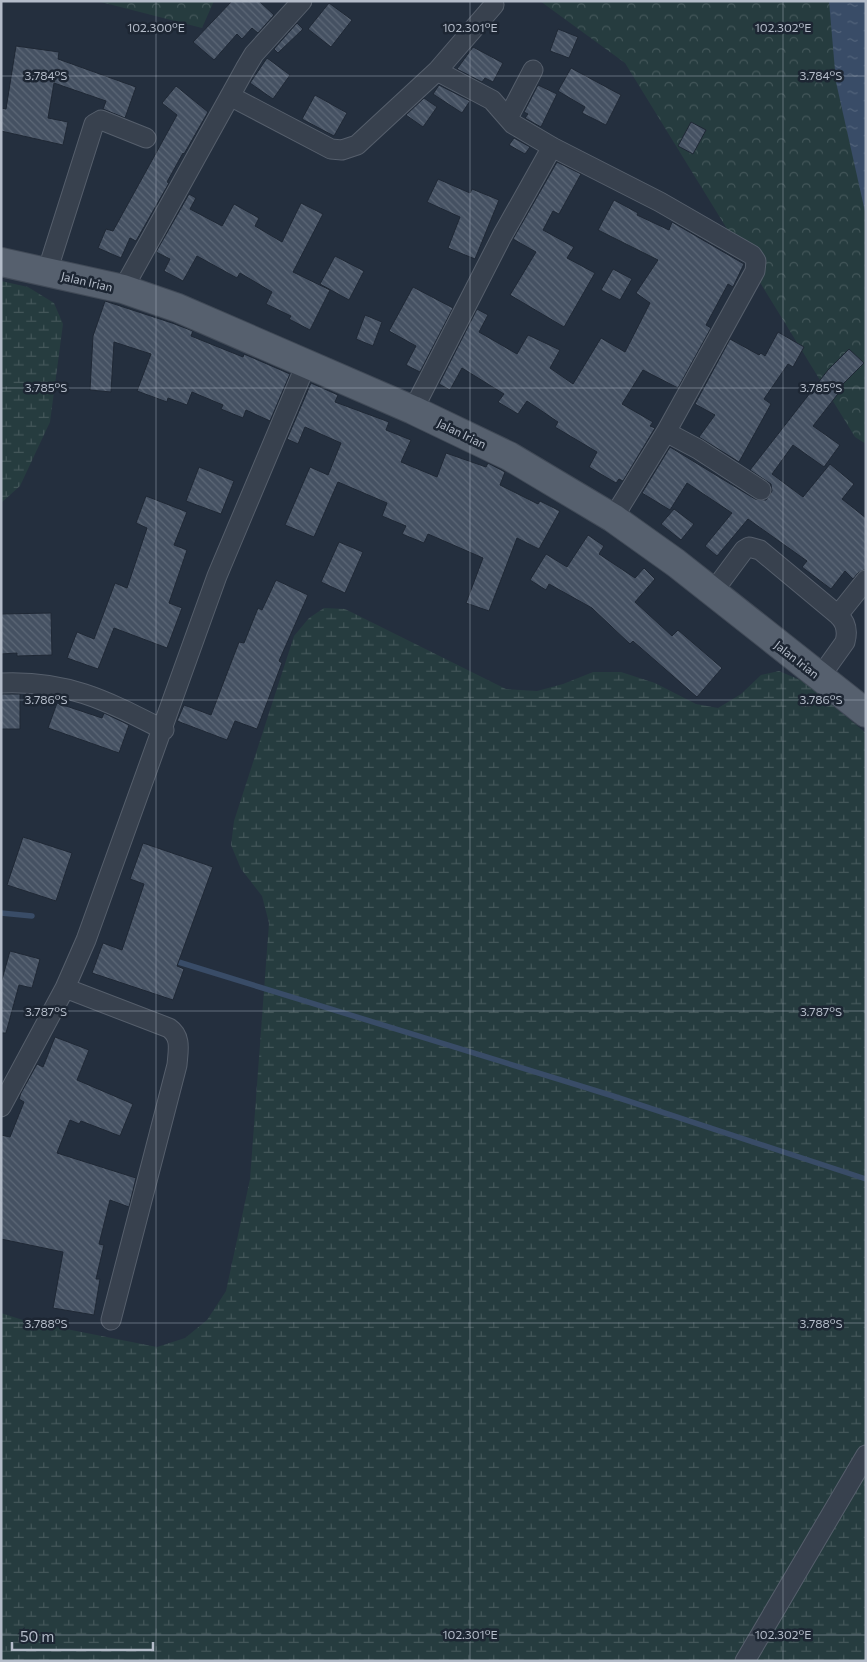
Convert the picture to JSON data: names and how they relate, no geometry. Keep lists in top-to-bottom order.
{
  "streets": {
    "main road": ["Jalan Irian"]
  },
  "scale_bar": "50 m",
  "coordinates": [
    "102.300°E",
    "102.301°E",
    "102.302°E",
    "3.784°S",
    "3.785°S",
    "3.786°S",
    "3.787°S",
    "3.788°S"
  ]
}
